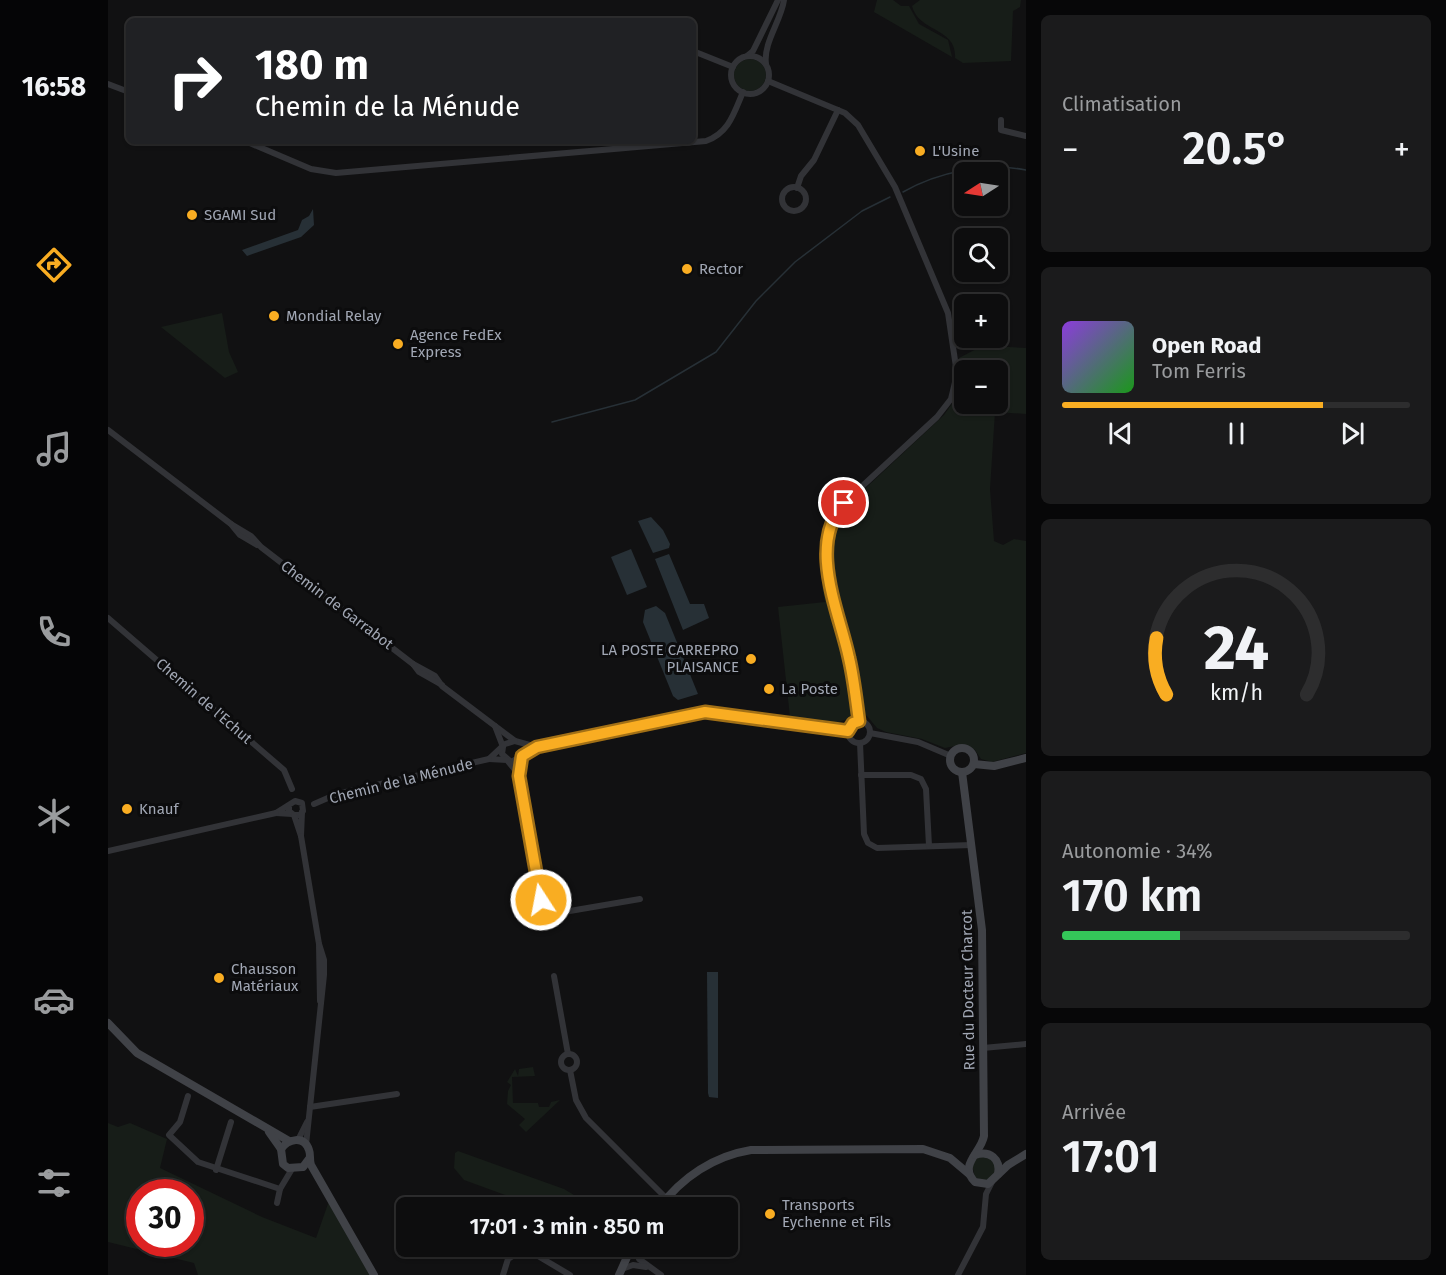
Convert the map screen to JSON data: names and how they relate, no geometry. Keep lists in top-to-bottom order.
{
  "streets": {
    "street": [
      "Chemin de Garrabot",
      "Chemin de l'Echut",
      "Chemin de la Ménude",
      "Rue du Docteur Charcot"
    ]
  },
  "crossings": [
    ["Chemin de Garrabot", "Chemin de la Ménude"],
    ["Chemin de l'Echut", "Chemin de la Ménude"]
  ],
  "places": [
    "L'Usine",
    "SGAMI Sud",
    "Rector",
    "Mondial Relay",
    "Agence FedEx Express",
    "LA POSTE CARREPRO PLAISANCE",
    "La Poste",
    "Knauf",
    "Chausson Matériaux",
    "Transports Eychenne et Fils"
  ],
  "north": "left",
  "page": {
    "tabs": "16:58",
    "tile": [
      "Climatisation",
      ["Autonomie · 34%", "170 km"],
      ["Arrivée", "17:01"]
    ],
    "turn": ["180 m", "Chemin de la Ménude"],
    "heat": ["−", "20.5°", "+"],
    "map_buttons": ["+", "−"],
    "song": ["Open Road", "Tom Ferris"],
    "limit": "30",
    "trip": "17:01 · 3 min · 850 m",
    "gauge": ["24", "km/h"]
  }
}
